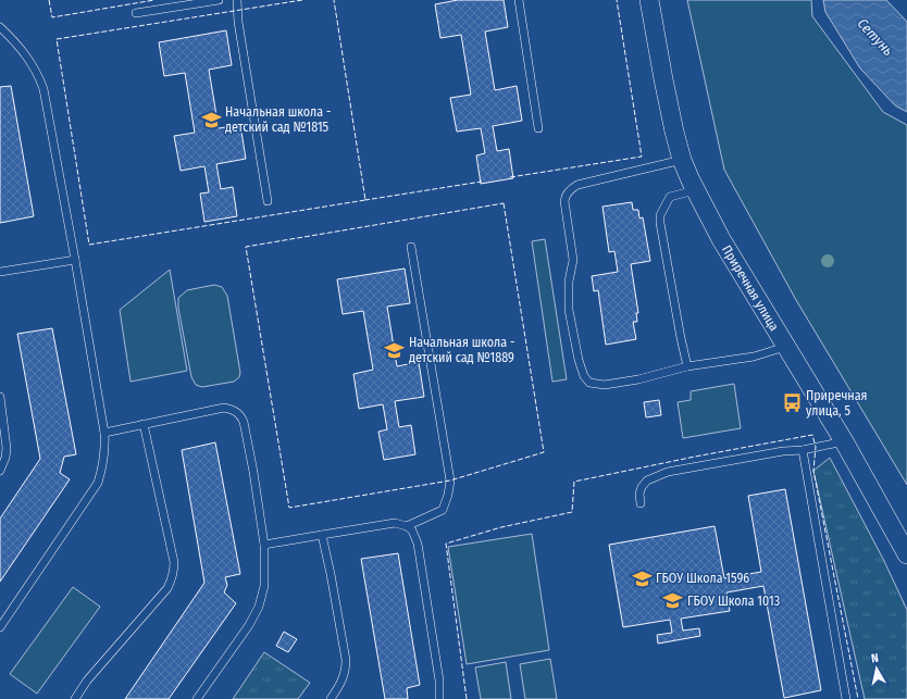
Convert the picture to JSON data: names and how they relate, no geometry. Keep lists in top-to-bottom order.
{
  "streets": {
    "street": ["Приречная улица"]
  },
  "water": ["Сетунь"],
  "places": {
    "school or university": [
      "Начальная школа - детский сад №1815",
      "Начальная школа - детский сад №1889",
      "ГБОУ Школа 1596",
      "ГБОУ Школа 1013"
    ],
    "bus stop": ["Приречная улица, 5"]
  },
  "north": "top"
}
